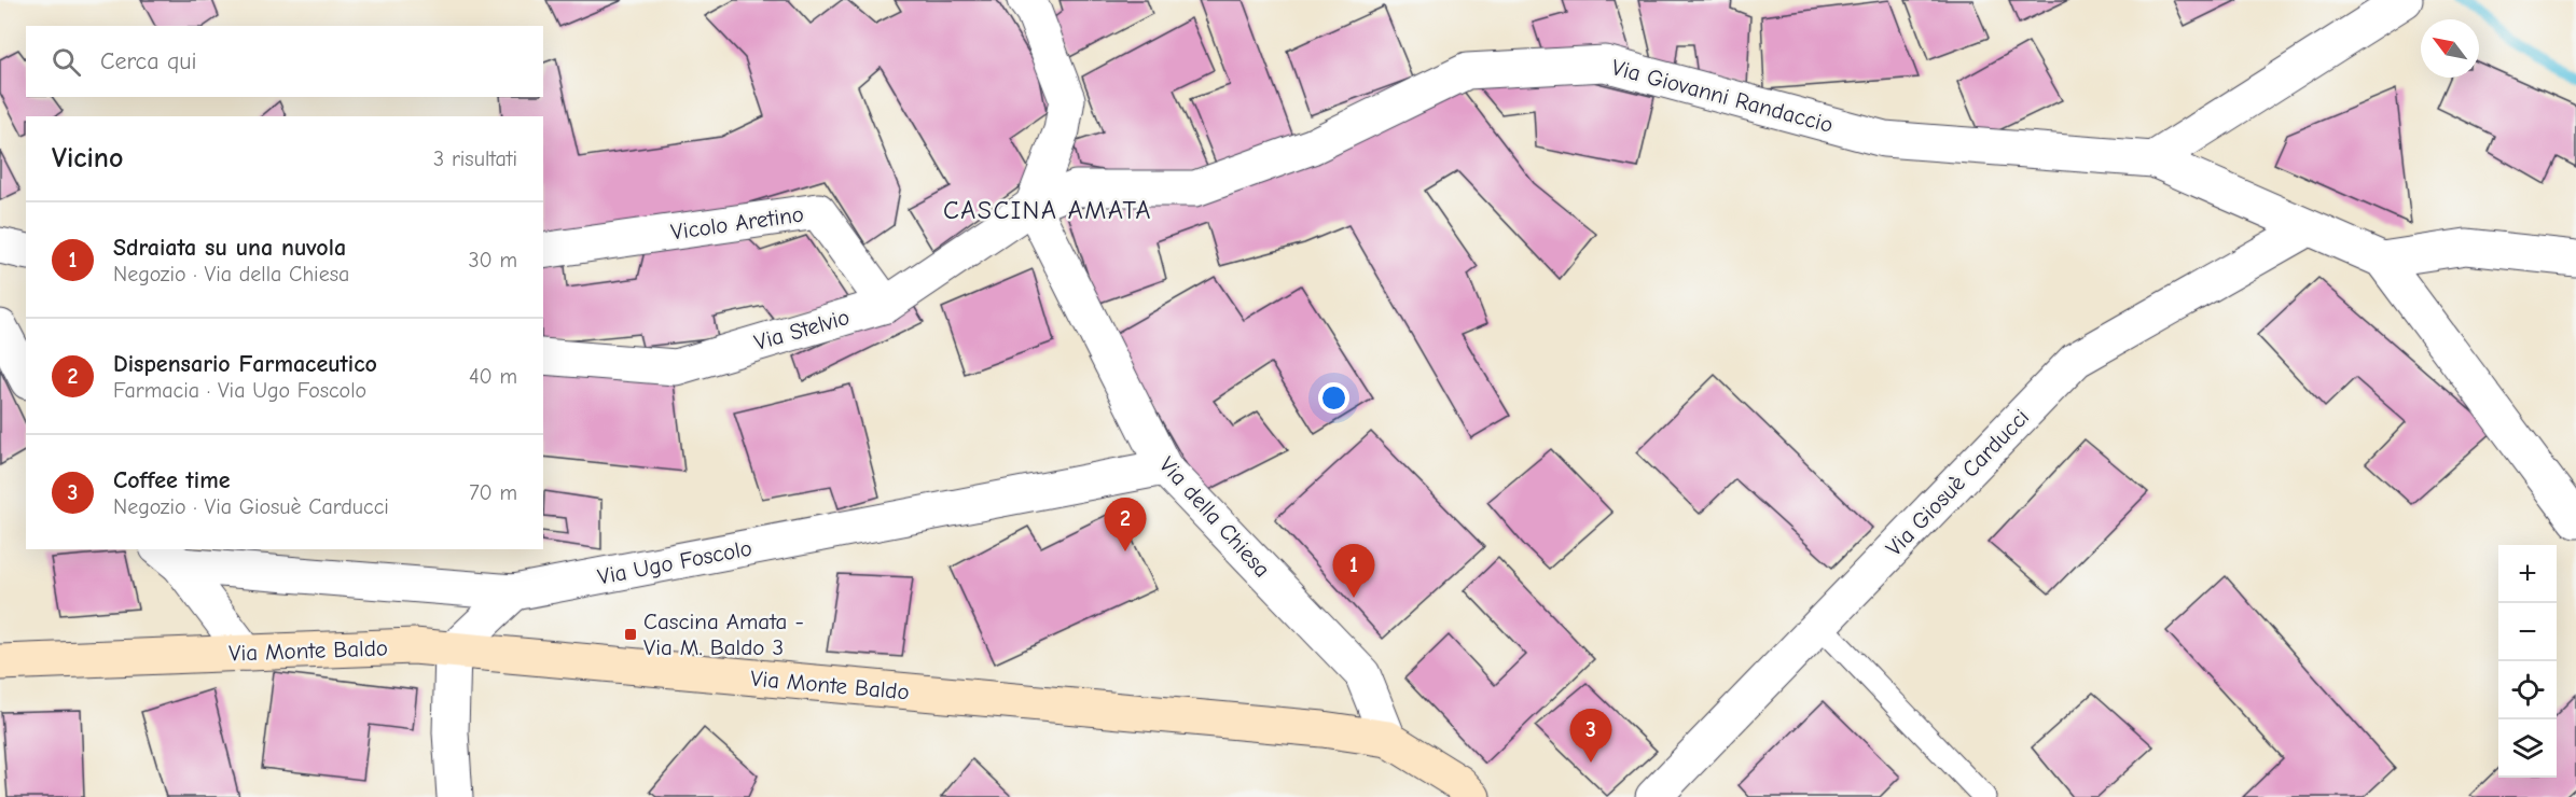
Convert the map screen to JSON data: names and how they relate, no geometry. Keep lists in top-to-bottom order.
{
  "streets": {
    "street": [
      "Via Giovanni Randaccio",
      "Vicolo Aretino",
      "Via Stelvio",
      "Via Giosuè Carducci",
      "Via della Chiesa",
      "Via Ugo Foscolo",
      "Via Monte Baldo"
    ]
  },
  "crossings": [
    ["Via Giovanni Randaccio", "Via Stelvio"],
    ["Via Giovanni Randaccio", "Via Giosuè Carducci"],
    ["Via Giovanni Randaccio", "Via della Chiesa"],
    ["Vicolo Aretino", "Via Stelvio"],
    ["Via Stelvio", "Via della Chiesa"],
    ["Via della Chiesa", "Via Ugo Foscolo"],
    ["Via della Chiesa", "Via Monte Baldo"]
  ],
  "districts": ["CASCINA AMATA"],
  "places": {
    "transit": ["Cascina Amata - Via M. Baldo 3"]
  },
  "north": "top left",
  "page": {
    "search": "Cerca qui",
    "heading": ["Vicino", "3 risultati"],
    "list": [
      {
        "mark": "1",
        "name": "Sdraiata su una nuvola",
        "note": "Negozio · Via della Chiesa",
        "value": "30 m"
      },
      {
        "mark": "2",
        "name": "Dispensario Farmaceutico",
        "note": "Farmacia · Via Ugo Foscolo",
        "value": "40 m"
      },
      {
        "mark": "3",
        "name": "Coffee time",
        "note": "Negozio · Via Giosuè Carducci",
        "value": "70 m"
      }
    ],
    "pins": ["2", "1", "3"],
    "map_buttons": ["+", "−"]
  }
}
